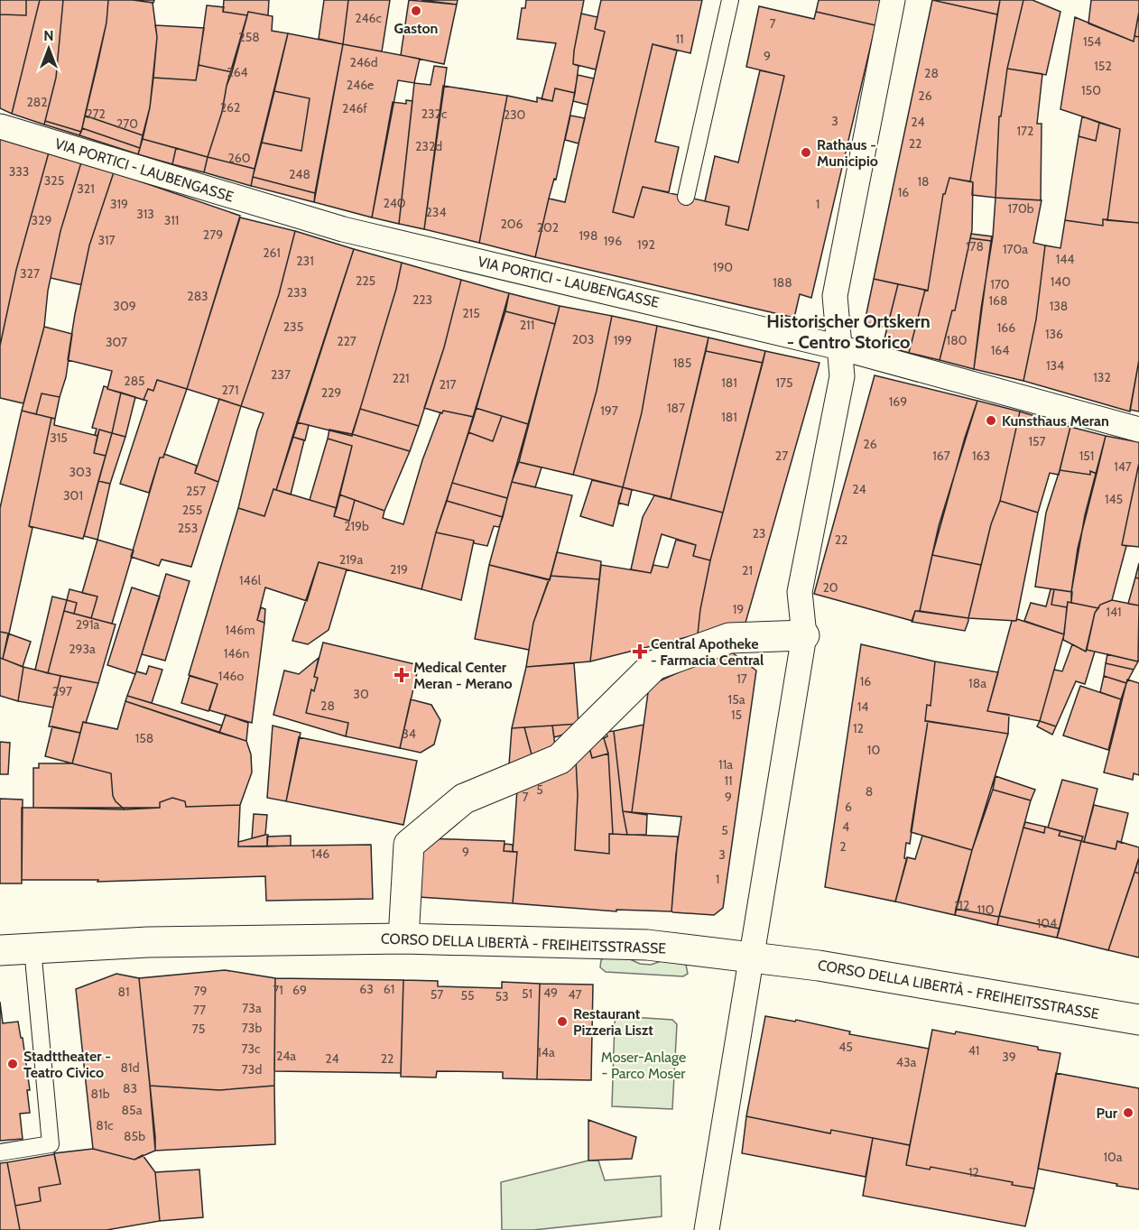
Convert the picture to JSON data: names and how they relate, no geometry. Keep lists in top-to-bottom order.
{
  "streets": {
    "street": ["VIA PORTICI - LAUBENGASSE", "CORSO DELLA LIBERTÀ - FREIHEITSSTRASSE"]
  },
  "districts": ["Historischer Ortskern - Centro Storico"],
  "parks": ["Moser-Anlage - Parco Moser"],
  "places": {
    "other": [
      "Gaston",
      "Rathaus - Municipio",
      "Kunsthaus Meran",
      "Restaurant Pizzeria Liszt",
      "Stadttheater - Teatro Civico",
      "Pur"
    ],
    "health": ["Central Apotheke - Farmacia Central", "Medical Center Meran - Merano"]
  },
  "house_numbers": [
    "246c",
    "7",
    "258",
    "11",
    "154",
    "9",
    "246d",
    "152",
    "264",
    "28",
    "246e",
    "150",
    "26",
    "282",
    "262",
    "246f",
    "272",
    "232c",
    "230",
    "3",
    "24",
    "270",
    "172",
    "22",
    "232d",
    "260",
    "333",
    "248",
    "325",
    "18",
    "321",
    "16",
    "240",
    "319",
    "1",
    "170b",
    "234",
    "313",
    "329",
    "311",
    "206",
    "202",
    "279",
    "198",
    "317",
    "196",
    "192",
    "178",
    "170a",
    "261",
    "144",
    "231",
    "190",
    "327",
    "225",
    "140",
    "188",
    "170",
    "233",
    "283",
    "223",
    "168",
    "309",
    "138",
    "215",
    "211",
    "235",
    "166",
    "136",
    "203",
    "199",
    "180",
    "227",
    "307",
    "164",
    "185",
    "134",
    "237",
    "132",
    "221",
    "285",
    "181",
    "175",
    "217",
    "271",
    "229",
    "169",
    "187",
    "197",
    "181",
    "315",
    "157",
    "26",
    "27",
    "167",
    "163",
    "151",
    "147",
    "303",
    "24",
    "257",
    "301",
    "145",
    "255",
    "219b",
    "253",
    "23",
    "22",
    "219a",
    "219",
    "21",
    "146l",
    "20",
    "19",
    "141",
    "291a",
    "146m",
    "293a",
    "146n",
    "146o",
    "17",
    "16",
    "18a",
    "297",
    "30",
    "15a",
    "28",
    "14",
    "15",
    "12",
    "34",
    "158",
    "10",
    "11a",
    "11",
    "5",
    "8",
    "7",
    "9",
    "6",
    "4",
    "5",
    "2",
    "9",
    "146",
    "3",
    "1",
    "112",
    "110",
    "104",
    "63",
    "61",
    "71",
    "69",
    "79",
    "81",
    "49",
    "51",
    "57",
    "47",
    "55",
    "53",
    "73a",
    "77",
    "73b",
    "75",
    "45",
    "73c",
    "41",
    "14a",
    "24a",
    "39",
    "24",
    "22",
    "43a",
    "81d",
    "73d",
    "83",
    "81b",
    "85a",
    "81c",
    "85b",
    "10a",
    "12"
  ],
  "north": "top"
}
